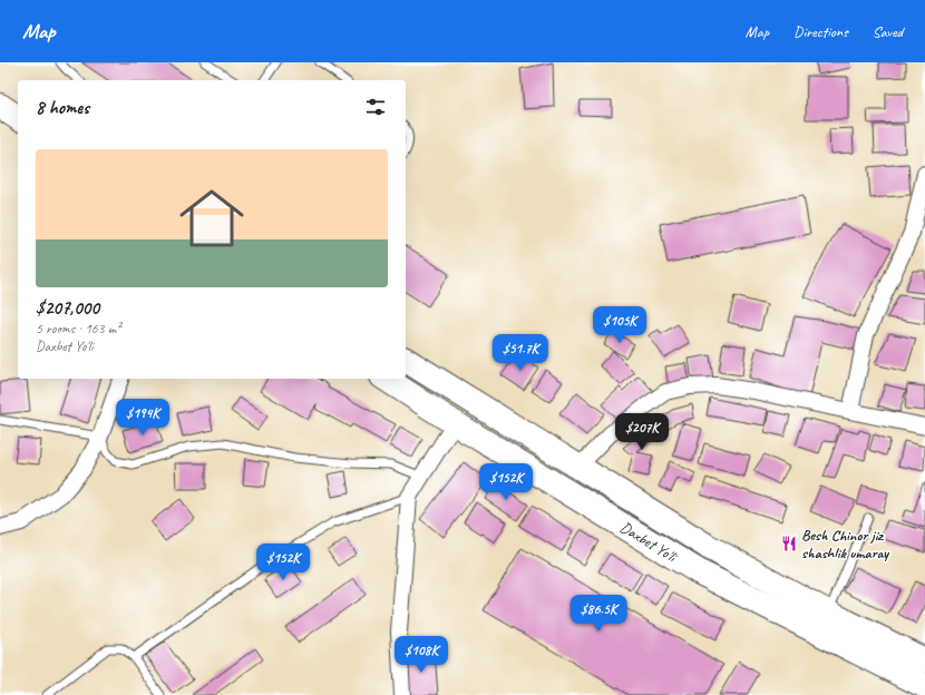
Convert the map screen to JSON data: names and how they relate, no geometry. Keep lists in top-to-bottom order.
{
  "streets": {
    "main road": ["Daxbet Yo'li"]
  },
  "places": {
    "restaurant": ["Besh Chinor jiz shashlik umaray"]
  },
  "page": {
    "header": "Map",
    "nav": ["Map", "Directions", "Saved"],
    "heading": "8 homes",
    "list": [
      {
        "name": "$207,000",
        "note": "5 rooms · 163 m² · Daxbet Yo'li"
      }
    ],
    "price": [
      "$105K",
      "$51.7K",
      "$194K",
      "$207K",
      "$152K",
      "$152K",
      "$86.5K",
      "$108K"
    ]
  }
}
